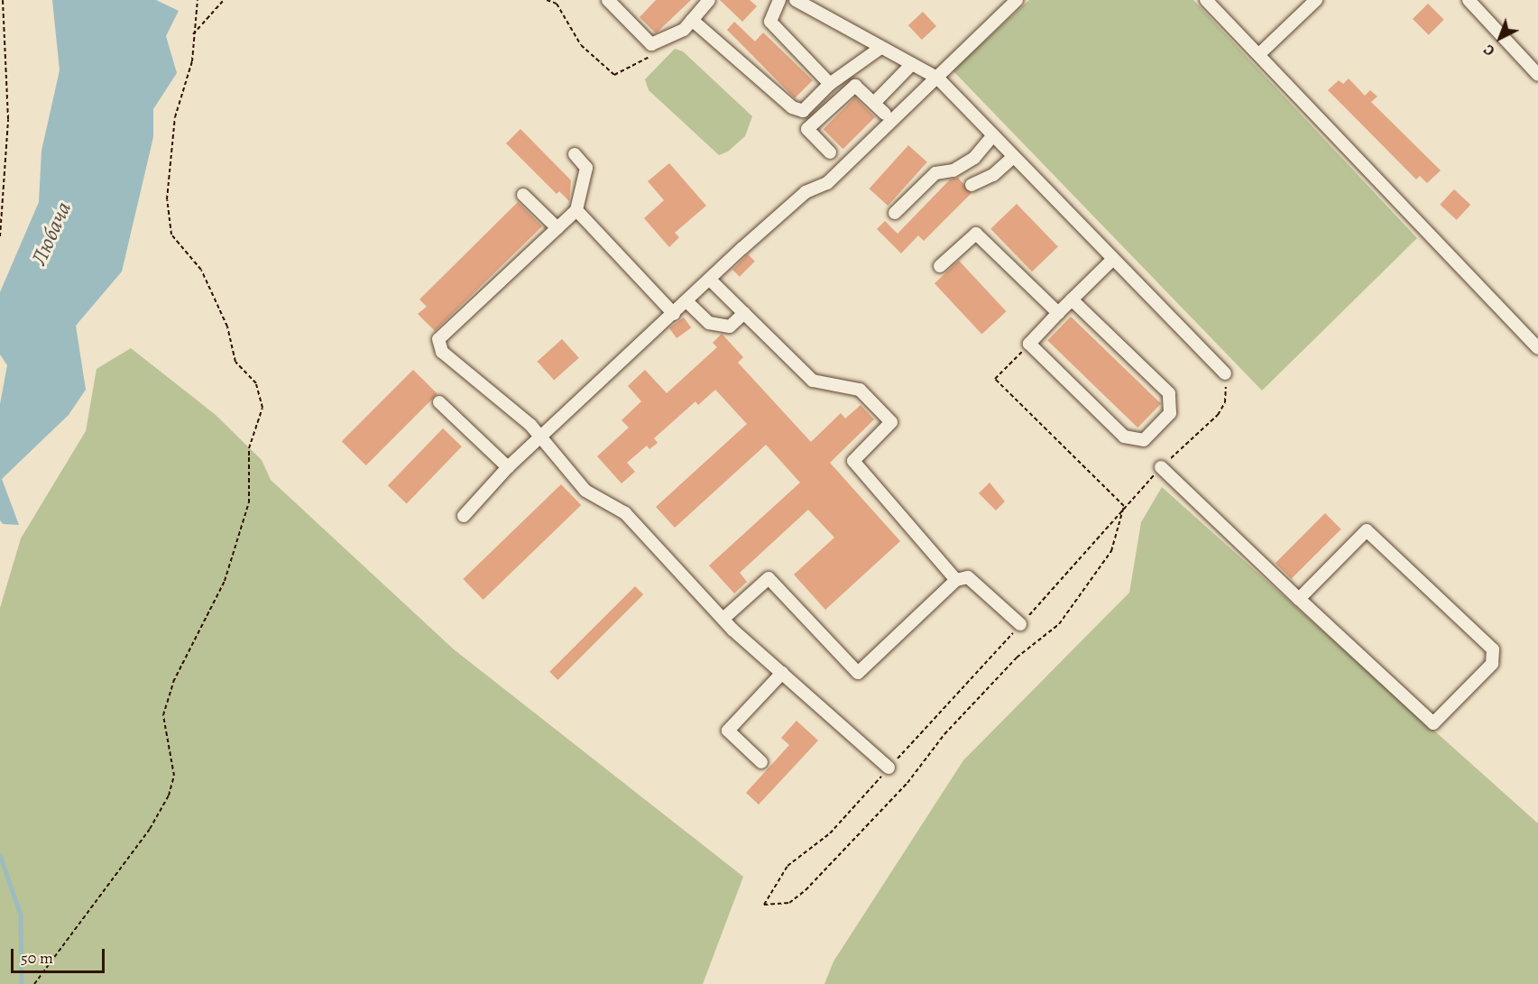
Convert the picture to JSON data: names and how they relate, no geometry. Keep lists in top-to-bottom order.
{
  "water": ["Любача"],
  "scale_bar": "50 m",
  "north": "bottom left"
}
